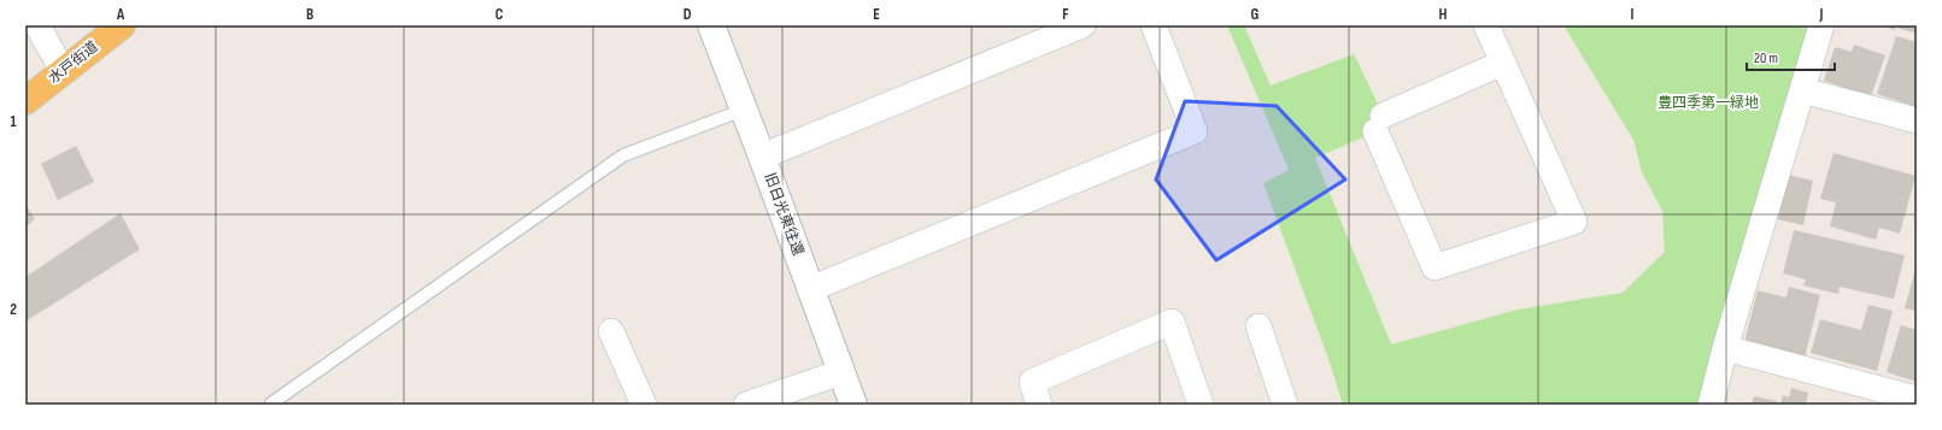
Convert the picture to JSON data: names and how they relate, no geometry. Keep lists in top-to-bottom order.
{
  "streets": {
    "highway": ["水戸街道"],
    "street": ["旧日光東往還"]
  },
  "parks": ["豊四季第一緑地"],
  "scale_bar": "20 m",
  "grid": {
    "columns": [
      "A",
      "B",
      "C",
      "D",
      "E",
      "F",
      "G",
      "H",
      "I",
      "J"
    ],
    "rows": ["1", "2"]
  }
}
